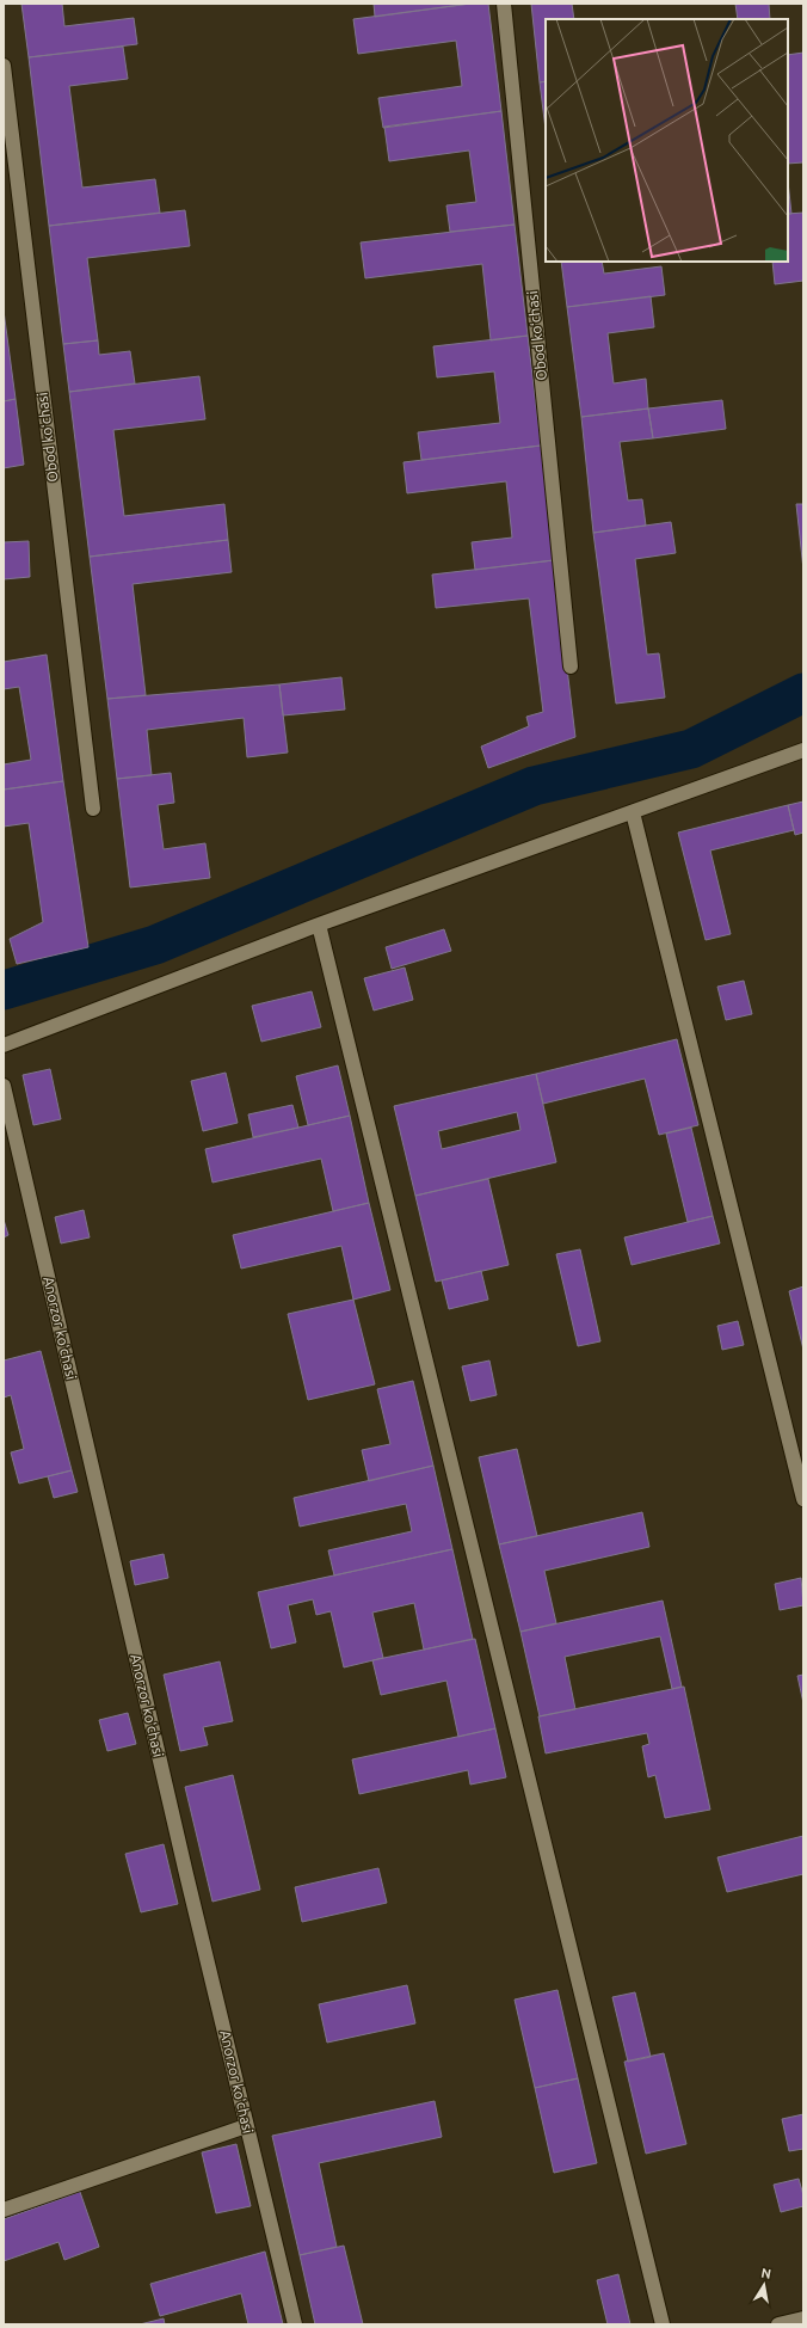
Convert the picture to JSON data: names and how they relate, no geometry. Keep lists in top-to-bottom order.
{
  "streets": {
    "street": ["Obod koʻchasi", "Anorzor koʻchasi"]
  },
  "north": "top"
}
